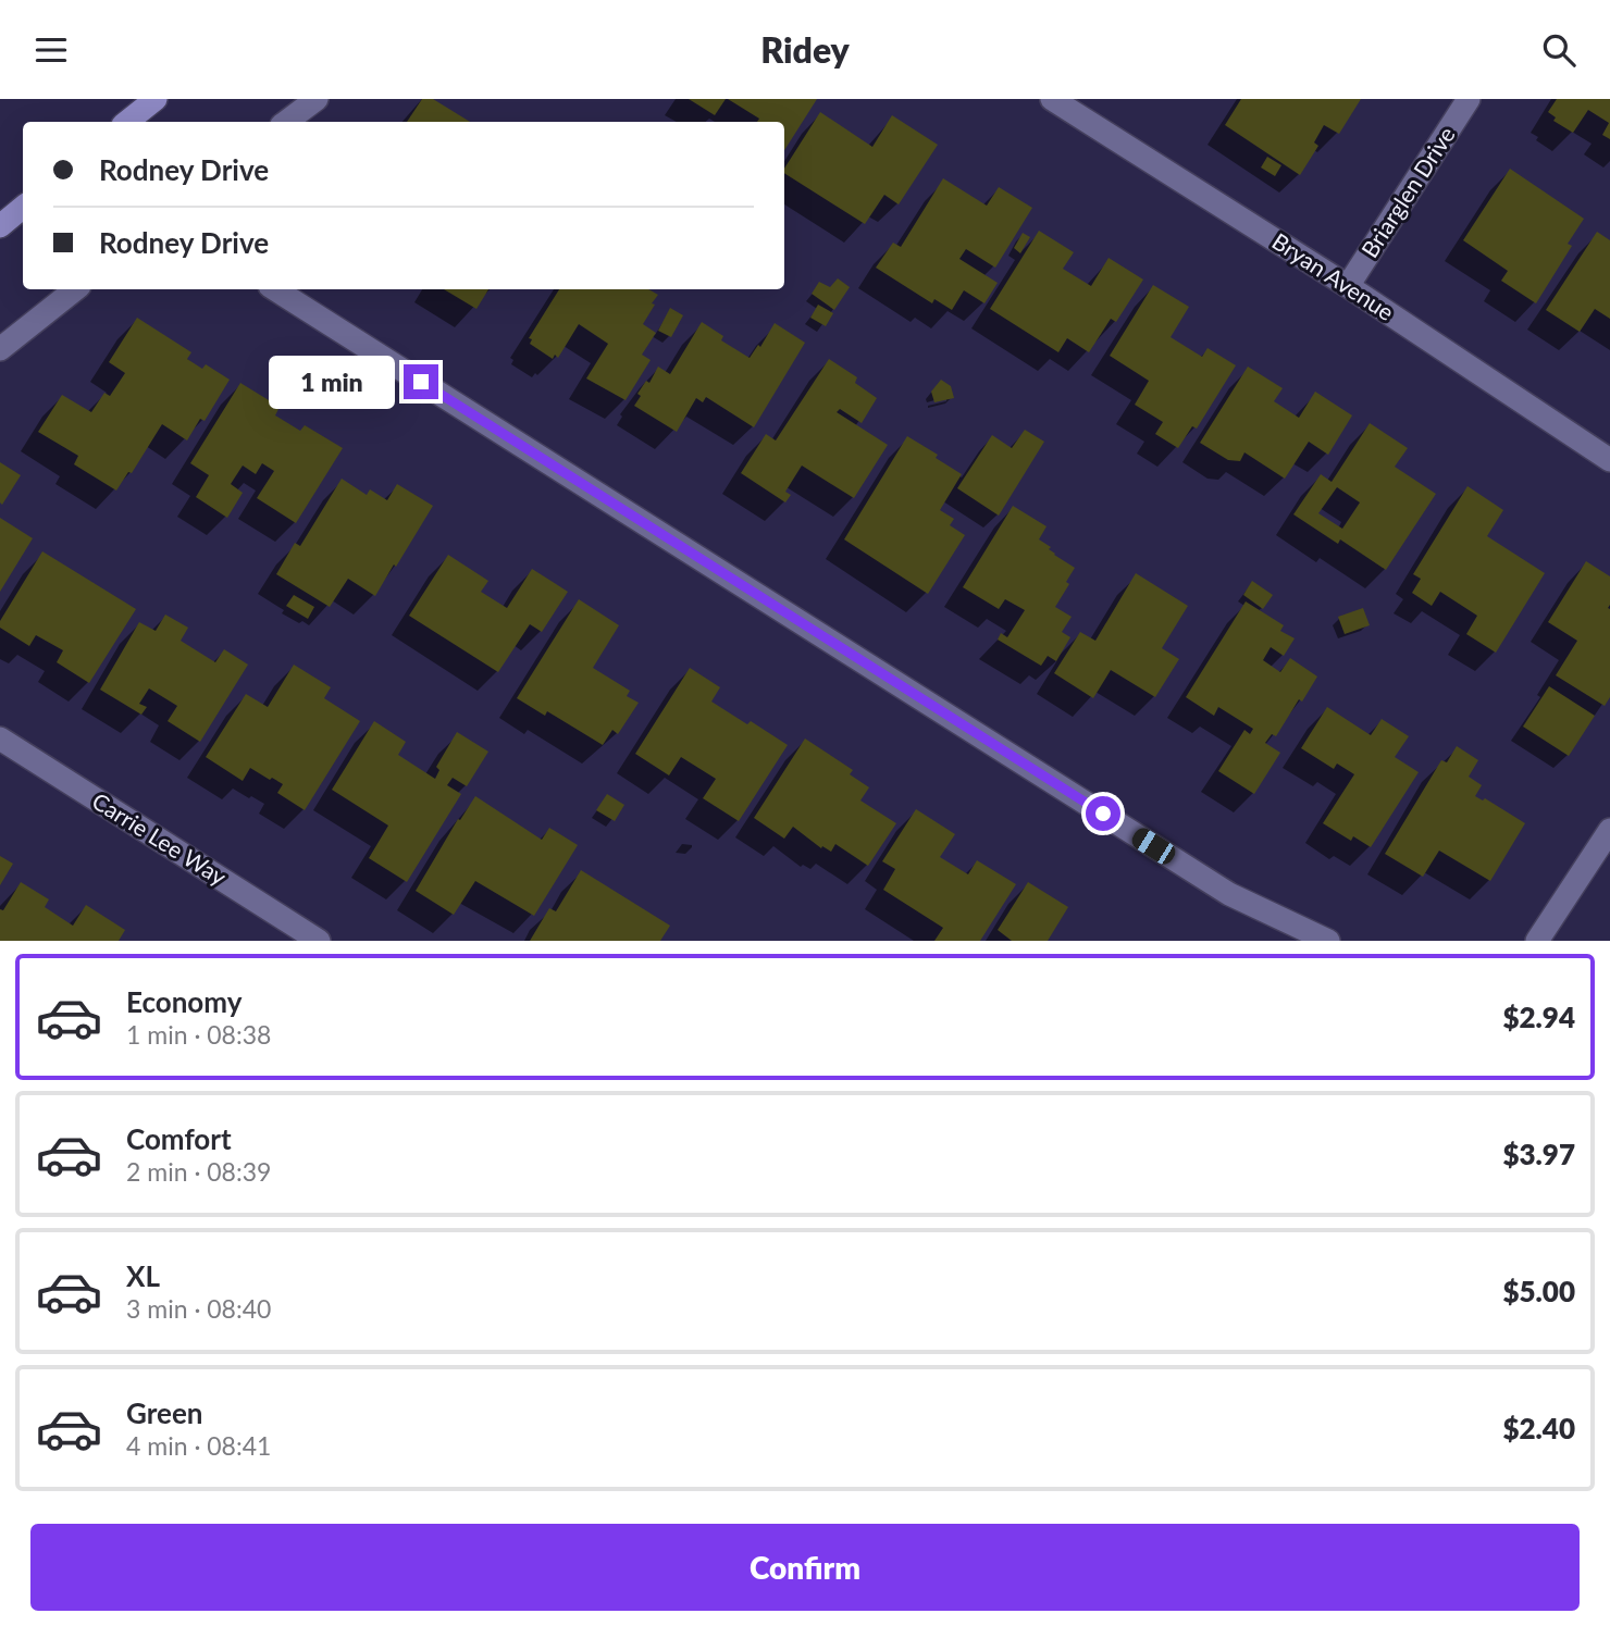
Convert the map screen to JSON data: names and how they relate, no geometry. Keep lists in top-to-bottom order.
{
  "streets": {
    "street": ["Briarglen Drive", "Bryan Avenue", "Carrie Lee Way"]
  },
  "crossings": [
    ["Briarglen Drive", "Bryan Avenue"]
  ],
  "page": {
    "header": "Ridey",
    "banner": ["Rodney Drive", "Rodney Drive"],
    "bubble": "1 min",
    "list": [
      {
        "name": "Economy",
        "note": "1 min · 08:38",
        "value": "$2.94"
      },
      {
        "name": "Comfort",
        "note": "2 min · 08:39",
        "value": "$3.97"
      },
      {
        "name": "XL",
        "note": "3 min · 08:40",
        "value": "$5.00"
      },
      {
        "name": "Green",
        "note": "4 min · 08:41",
        "value": "$2.40"
      }
    ],
    "buttons": "Confirm"
  }
}
